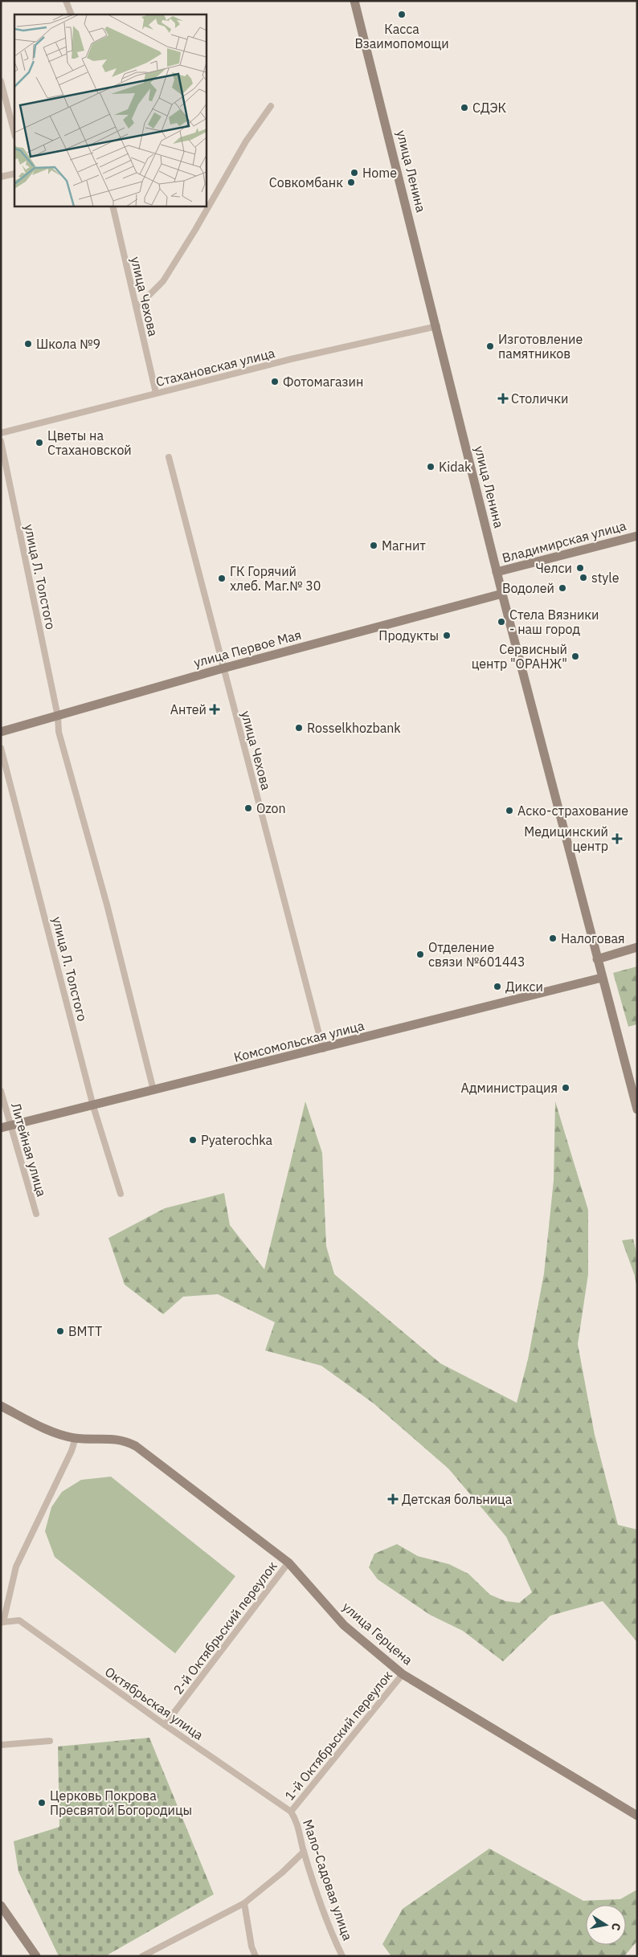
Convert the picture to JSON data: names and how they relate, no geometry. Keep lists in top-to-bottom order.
{
  "streets": {
    "street": [
      "улица Ленина",
      "улица Чехова",
      "Стахановская улица",
      "Владимирская улица",
      "улица Л. Толстого",
      "улица Первое Мая",
      "Комсомольская улица",
      "Литейная улица",
      "2-й Октябрьский переулок",
      "улица Герцена",
      "Октябрьская улица",
      "1-й Октябрьский переулок",
      "Мало-Садовая улица"
    ]
  },
  "crossings": [
    ["улица Ленина", "Стахановская улица"],
    ["улица Ленина", "Владимирская улица"],
    ["улица Ленина", "улица Первое Мая"],
    ["улица Ленина", "Комсомольская улица"],
    ["улица Чехова", "Стахановская улица"],
    ["улица Чехова", "улица Первое Мая"],
    ["улица Чехова", "Комсомольская улица"],
    ["улица Л. Толстого", "улица Первое Мая"],
    ["улица Л. Толстого", "Комсомольская улица"],
    ["Комсомольская улица", "Литейная улица"],
    ["2-й Октябрьский переулок", "улица Герцена"],
    ["2-й Октябрьский переулок", "Октябрьская улица"],
    ["улица Герцена", "1-й Октябрьский переулок"],
    ["Октябрьская улица", "1-й Октябрьский переулок"],
    ["Октябрьская улица", "Мало-Садовая улица"],
    ["1-й Октябрьский переулок", "Мало-Садовая улица"]
  ],
  "places": {
    "other": [
      "Касса Взаимопомощи",
      "СДЭК",
      "Home",
      "Совкомбанк",
      "Школа №9",
      "Изготовление памятников",
      "Фотомагазин",
      "Цветы на Стахановской",
      "Kidak",
      "Магнит",
      "Челси",
      "style",
      "ГК Горячий хлеб. Маг.№ 30",
      "Водолей",
      "Стела Вязники - наш город",
      "Продукты",
      "Сервисный центр \"ОРАНЖ\"",
      "Rosselkhozbank",
      "Ozon",
      "Аско-страхование",
      "Налоговая",
      "Отделение связи №601443",
      "Дикси",
      "Администрация",
      "Pyaterochka",
      "ВМТТ",
      "Церковь Покрова Пресвятой Богородицы"
    ],
    "health": [
      "Столички",
      "Антей",
      "Медицинский центр",
      "Детская больница"
    ]
  },
  "north": "right"
}
